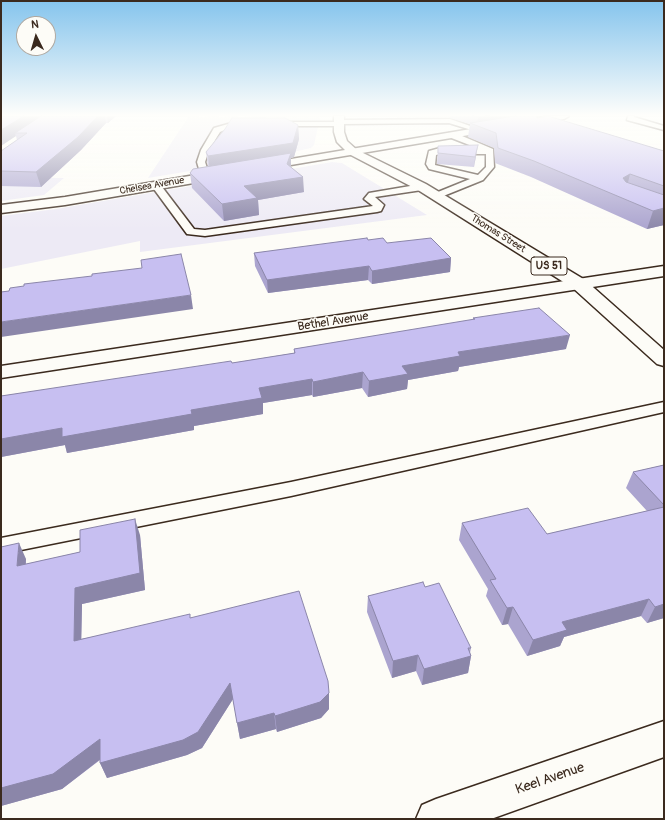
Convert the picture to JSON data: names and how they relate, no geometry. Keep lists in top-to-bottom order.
{
  "streets": {
    "main road": [
      "Chelsea Avenue",
      "Thomas Street",
      "US 51",
      "Bethel Avenue",
      "Keel Avenue"
    ]
  },
  "crossings": [
    ["Thomas Street", "Bethel Avenue"]
  ],
  "north": "top"
}
